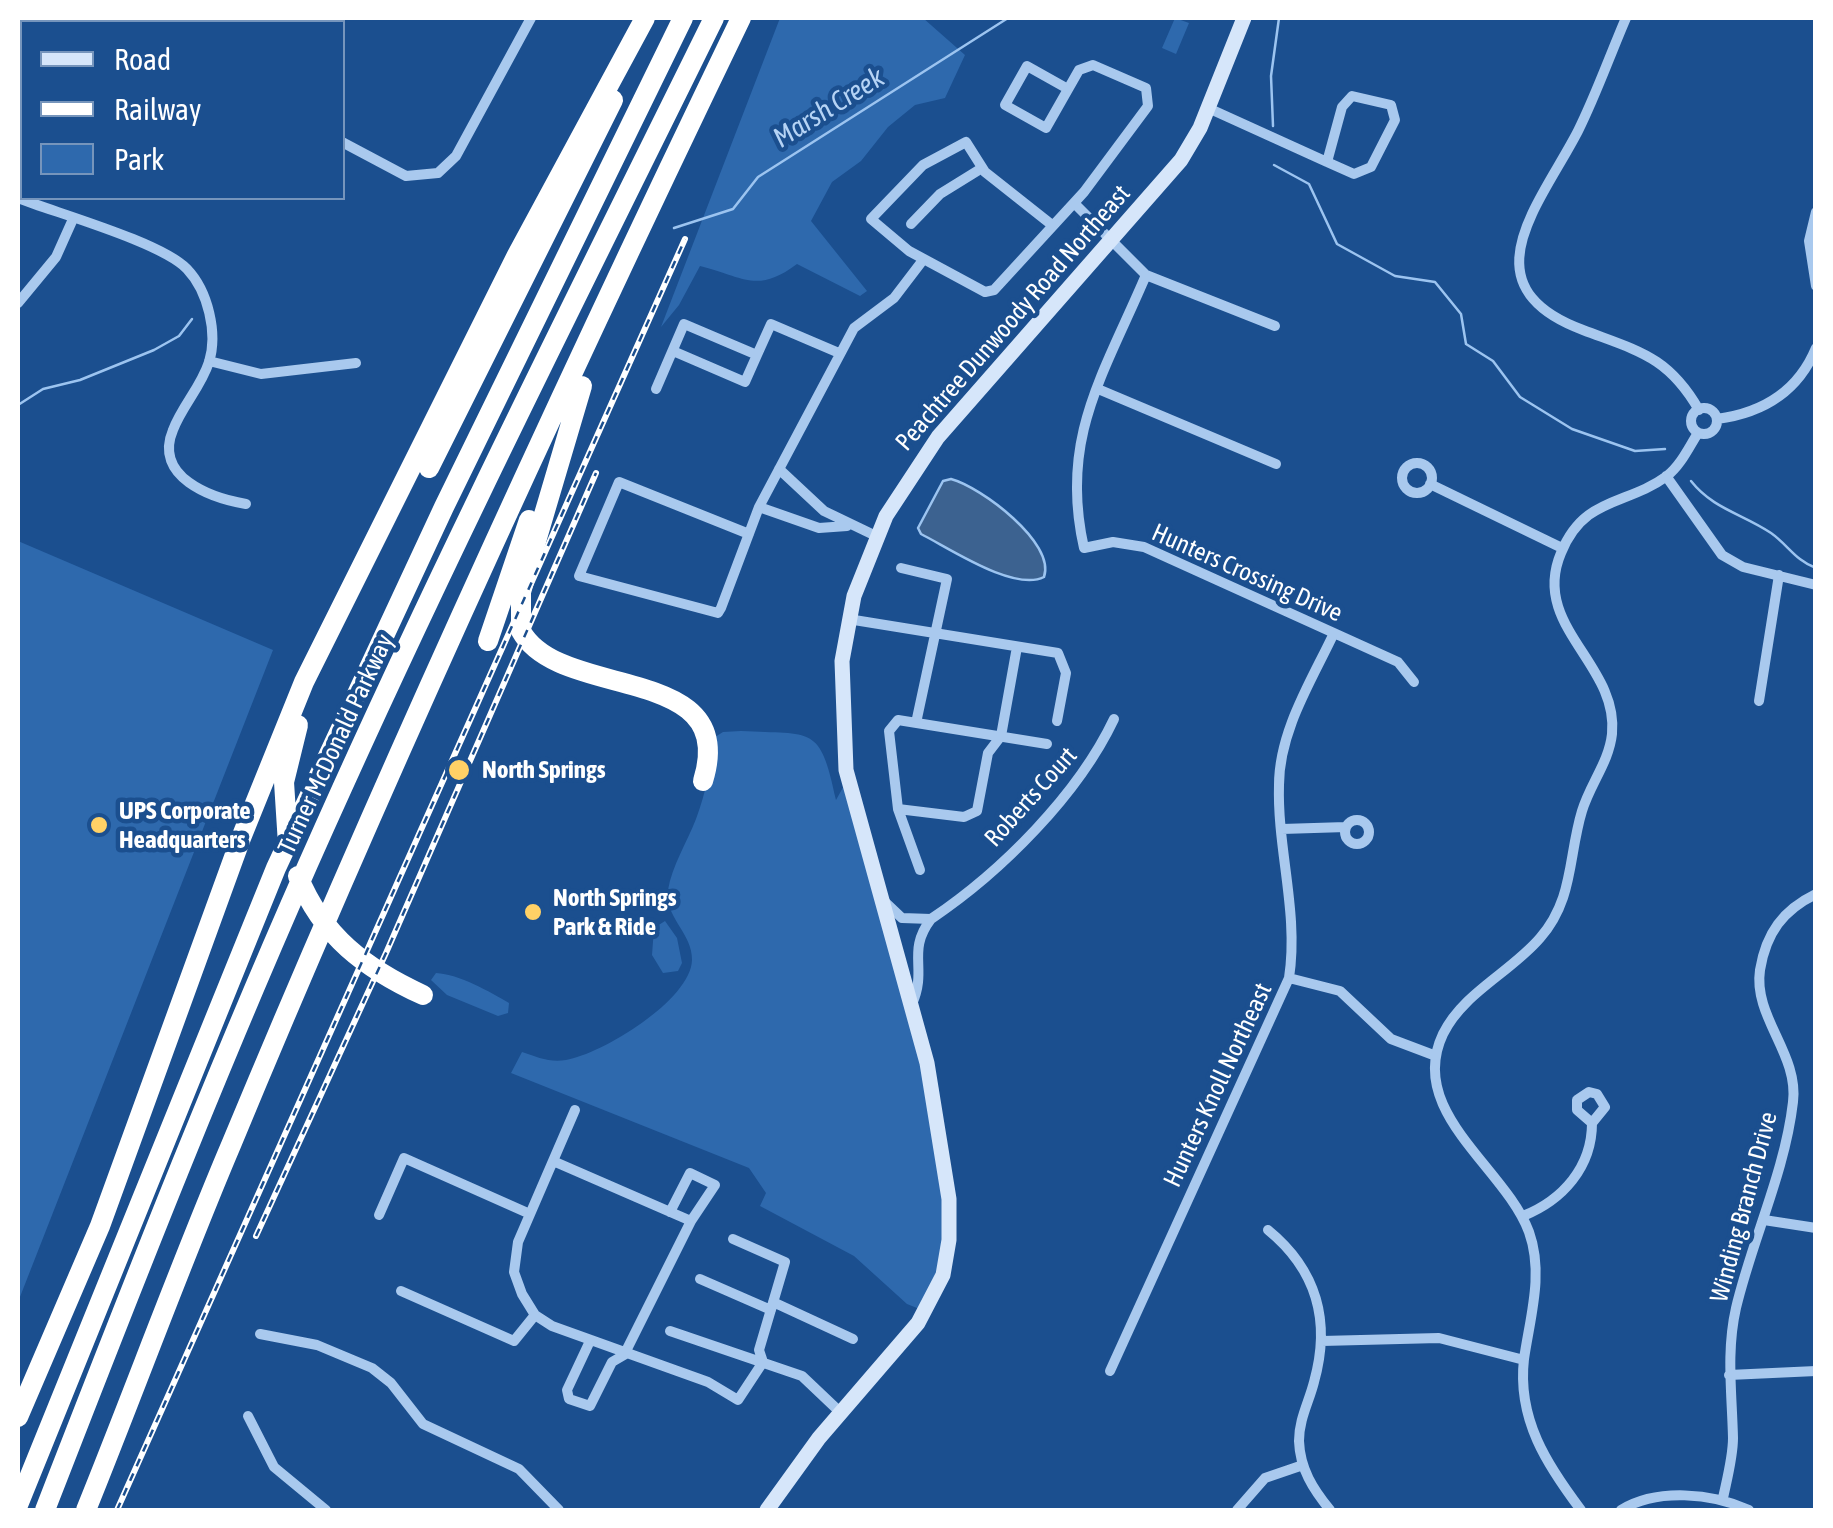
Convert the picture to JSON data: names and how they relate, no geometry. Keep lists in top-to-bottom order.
{
  "streets": {
    "highway": ["Turner McDonald Parkway"],
    "street": [
      "Peachtree Dunwoody Road Northeast",
      "Hunters Crossing Drive",
      "Roberts Court",
      "Hunters Knoll Northeast",
      "Winding Branch Drive"
    ]
  },
  "crossings": [
    ["Peachtree Dunwoody Road Northeast", "Roberts Court"],
    ["Hunters Crossing Drive", "Hunters Knoll Northeast"]
  ],
  "water": ["Marsh Creek"],
  "places": ["North Springs", "UPS Corporate Headquarters", "North Springs Park & Ride"],
  "legend": ["Road", "Railway", "Park"]
}
